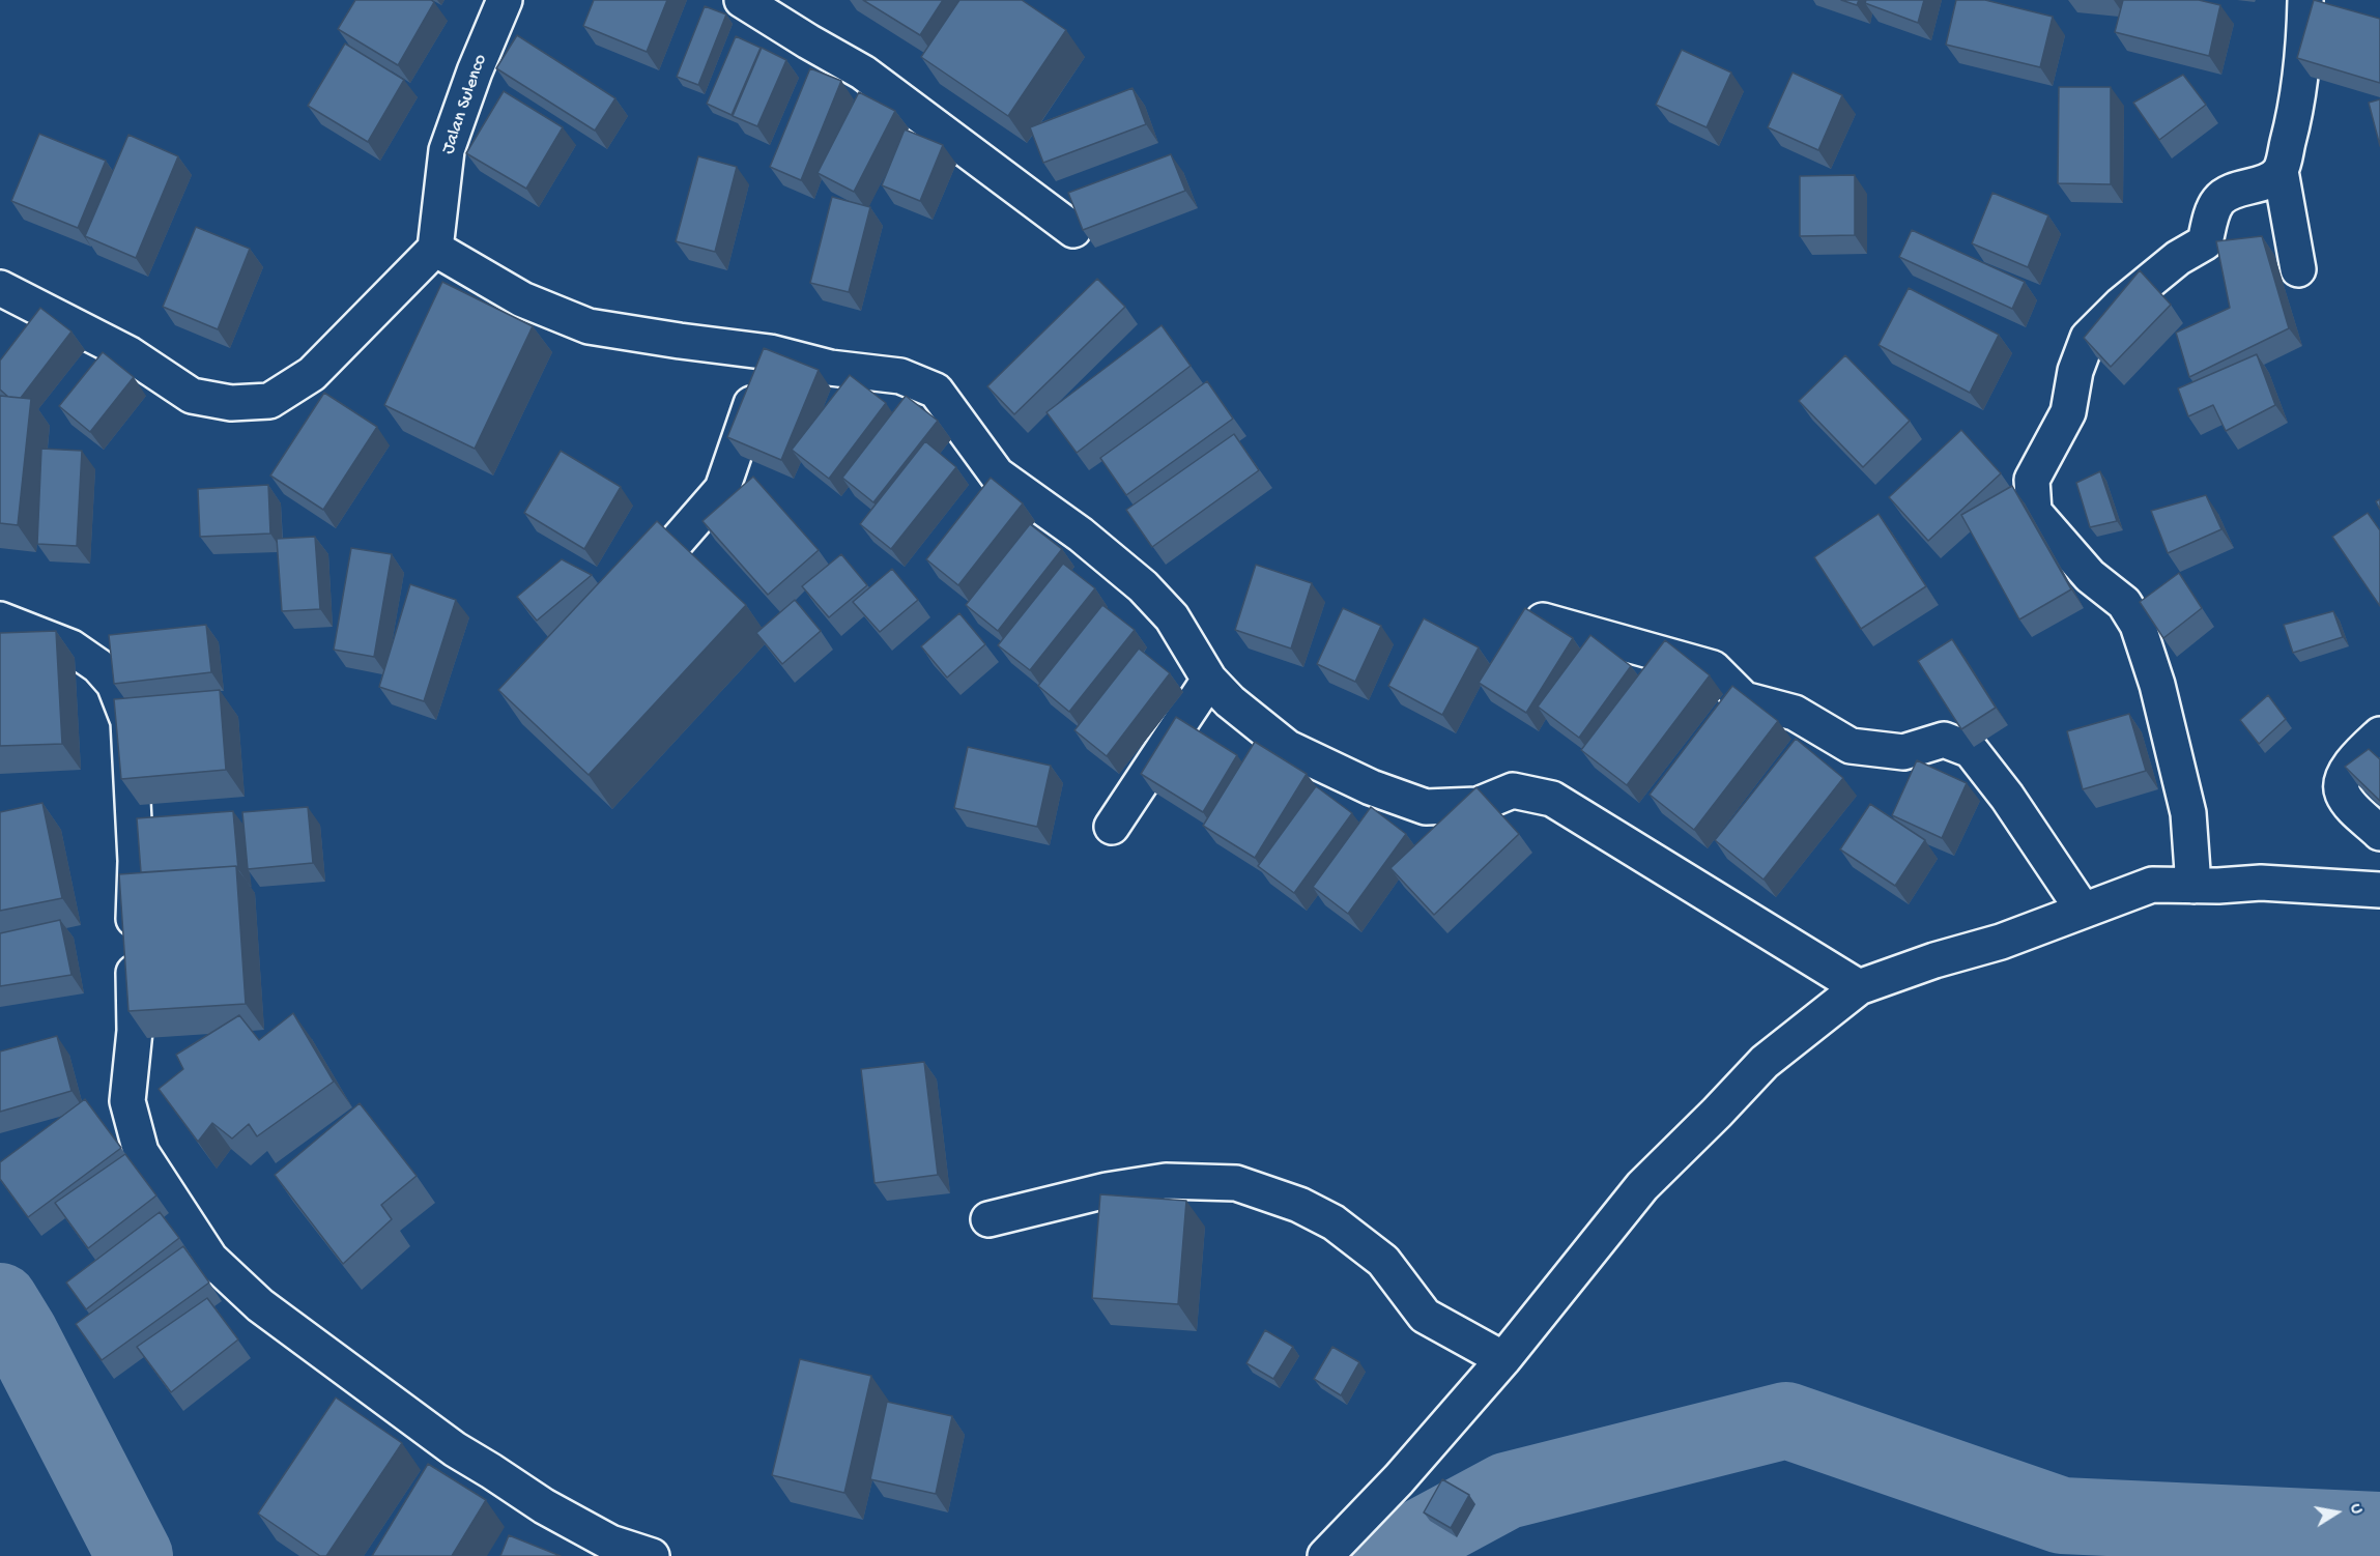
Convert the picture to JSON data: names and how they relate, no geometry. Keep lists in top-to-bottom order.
{
  "streets": {
    "street": ["Jalan Sulenco"]
  },
  "north": "right"
}
